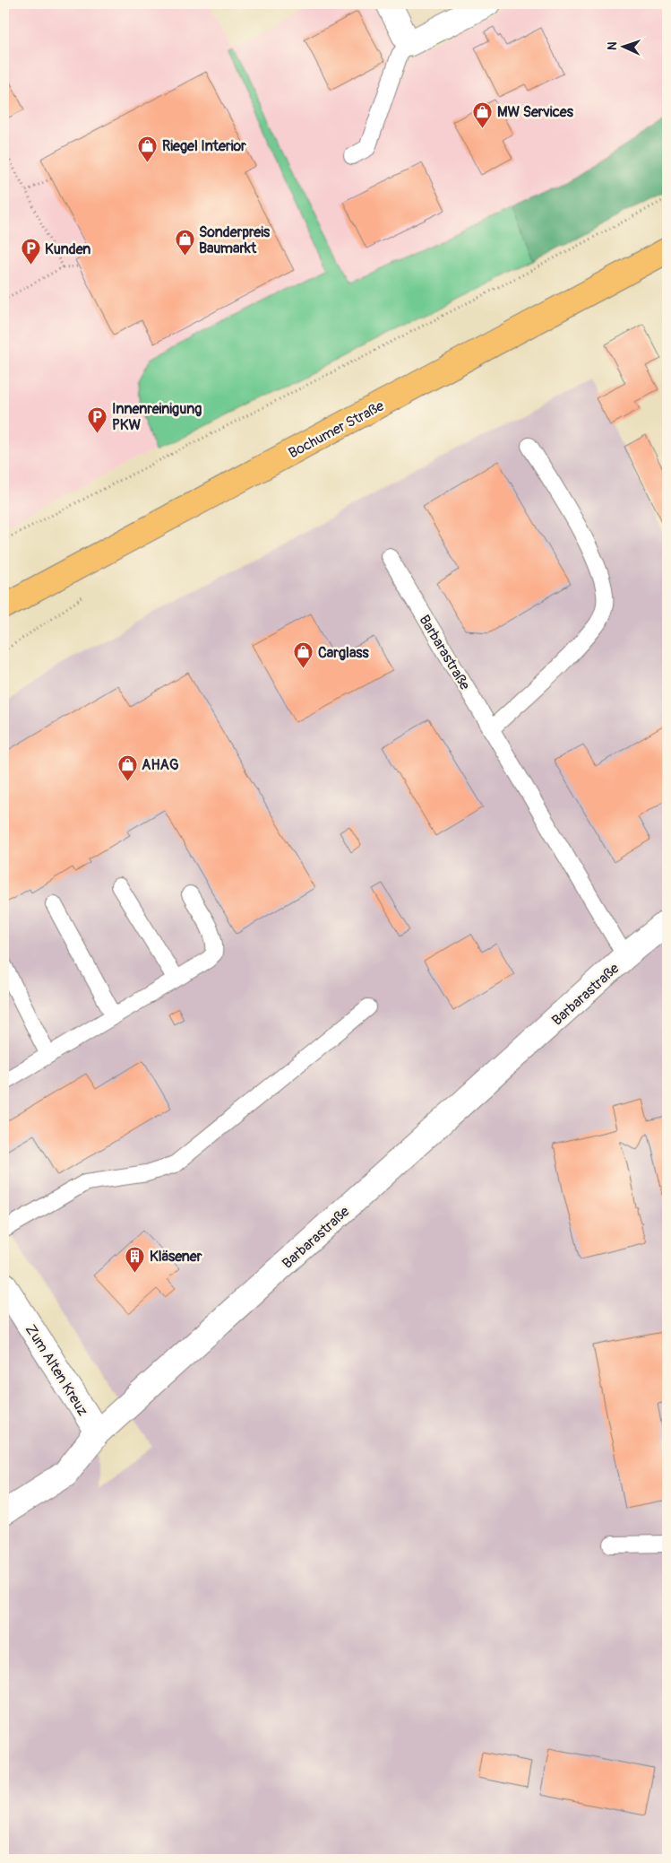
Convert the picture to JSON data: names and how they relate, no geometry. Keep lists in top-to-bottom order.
{
  "streets": {
    "main road": ["Bochumer Straße"],
    "street": ["Barbarastraße", "Zum Alten Kreuz"]
  },
  "crossings": [
    ["Barbarastraße", "Zum Alten Kreuz"]
  ],
  "places": {
    "shop": [
      "MW Services",
      "Riegel Interior",
      "Sonderpreis Baumarkt",
      "Carglass",
      "AHAG"
    ],
    "parking": ["Kunden", "Innenreinigung PKW"],
    "building": ["Kläsener"]
  },
  "north": "left"
}
